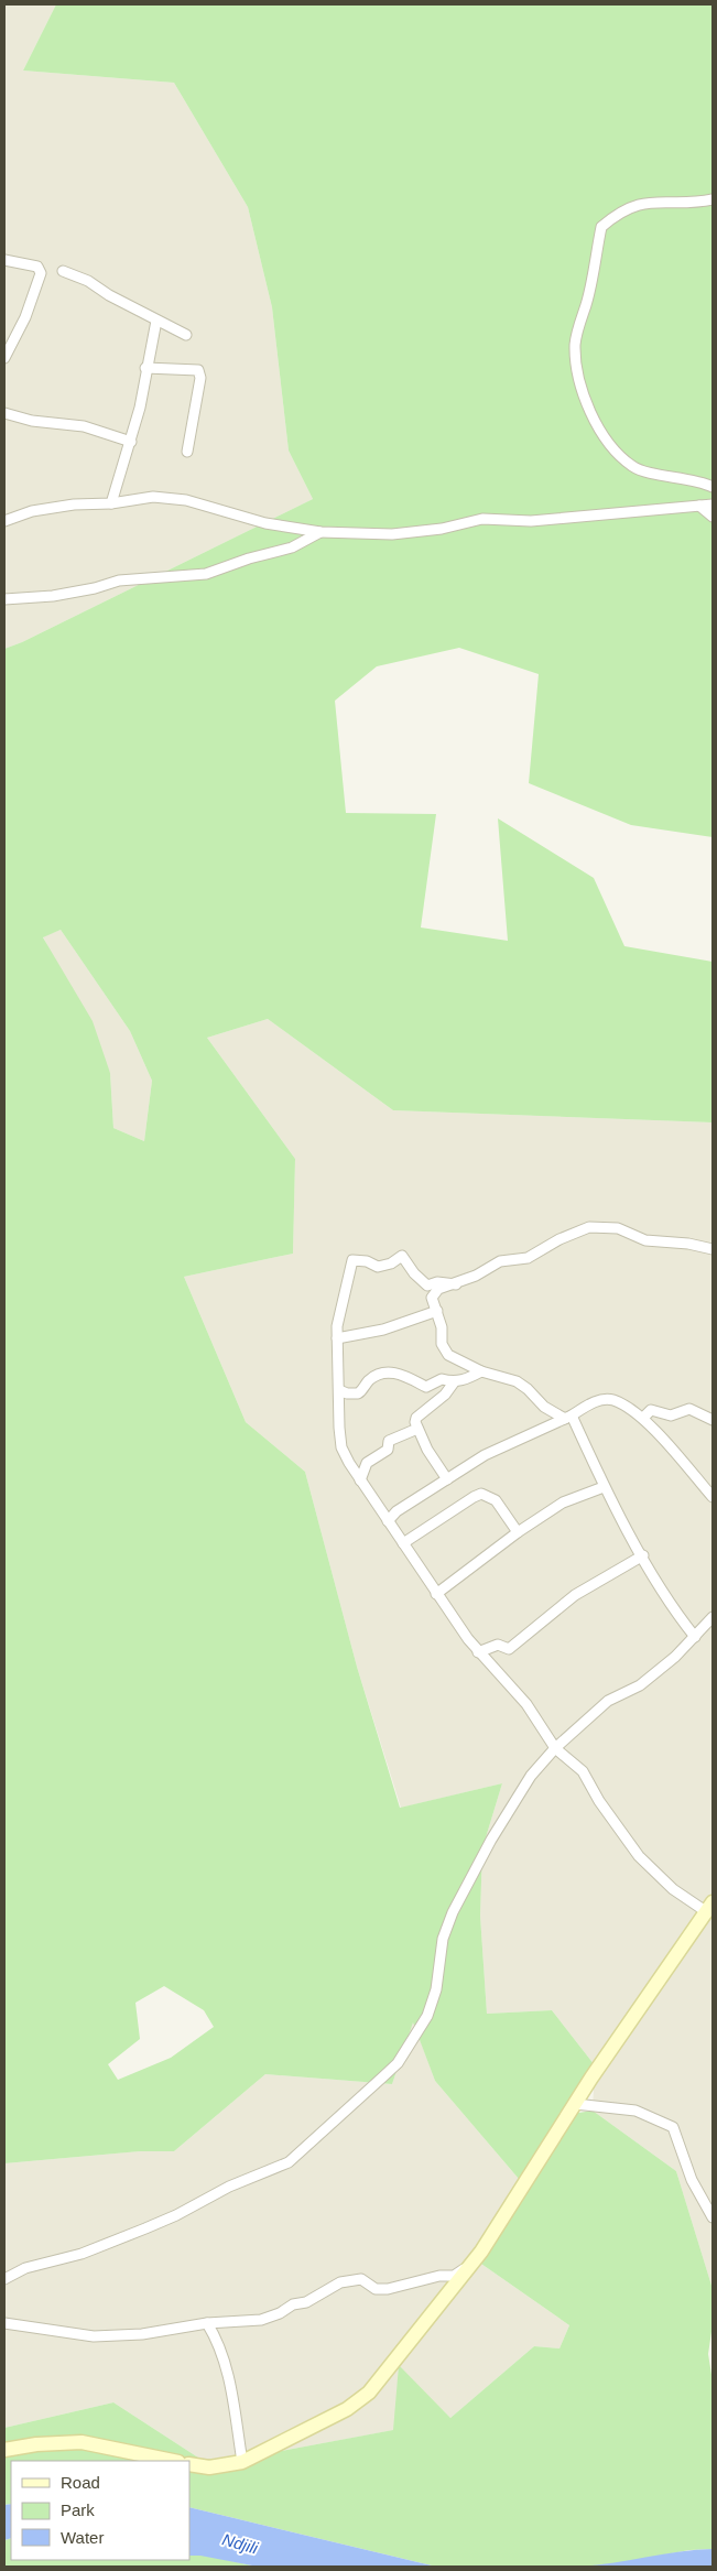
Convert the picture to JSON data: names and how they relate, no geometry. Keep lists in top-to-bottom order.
{
  "water": ["Ndjili"],
  "legend": ["Road", "Park", "Water"]
}
